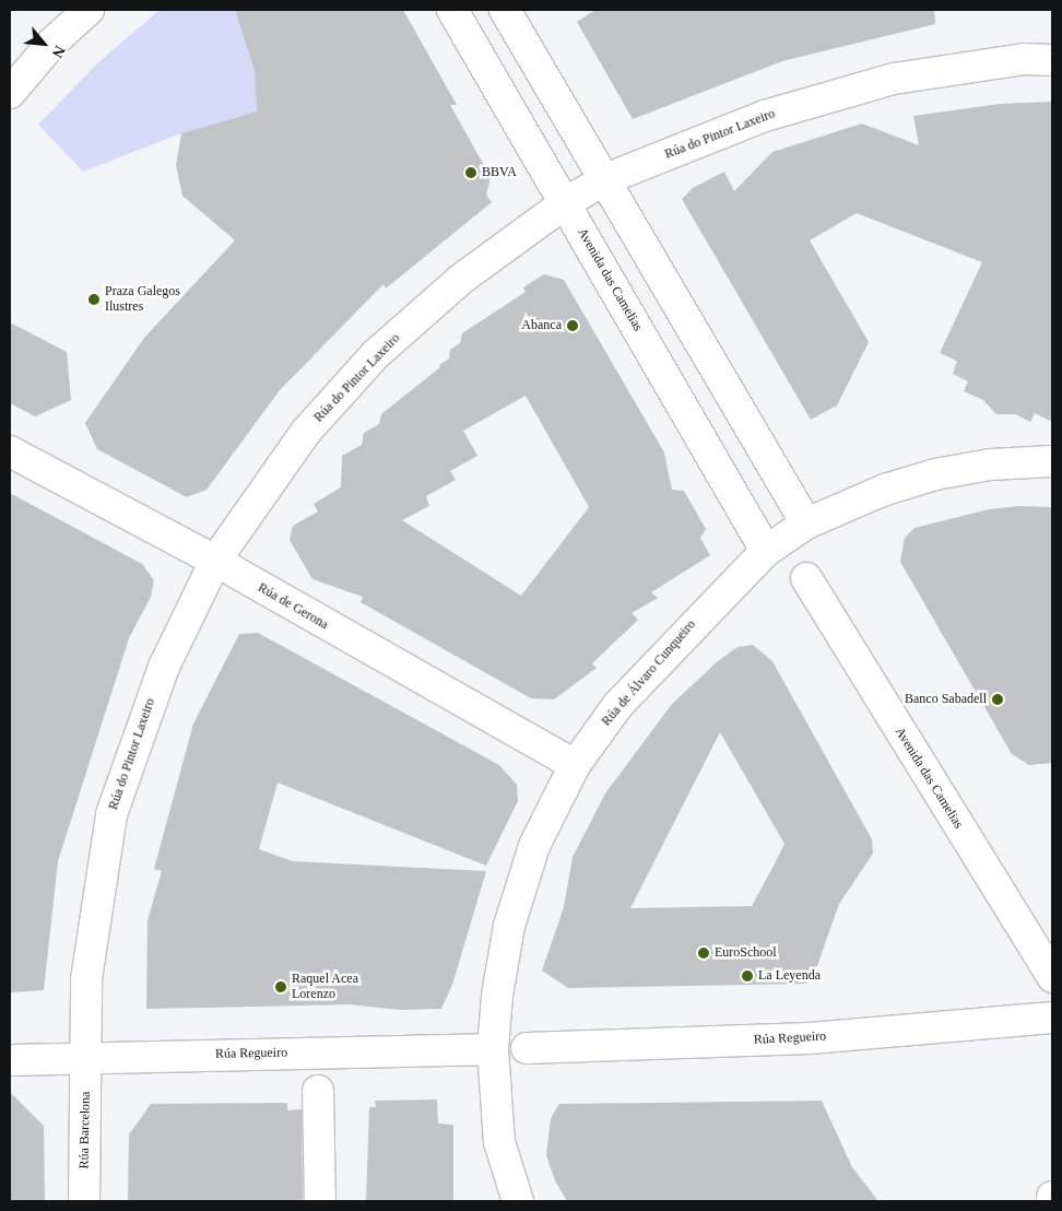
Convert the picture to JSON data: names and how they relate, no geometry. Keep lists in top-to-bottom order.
{
  "streets": {
    "street": [
      "Rúa do Pintor Laxeiro",
      "Avenida das Camelias",
      "Rúa de Gerona",
      "Rúa de Álvaro Cunqueiro",
      "Rúa Regueiro",
      "Rúa Barcelona"
    ]
  },
  "crossings": [
    ["Rúa do Pintor Laxeiro", "Avenida das Camelias"],
    ["Rúa do Pintor Laxeiro", "Rúa de Gerona"],
    ["Rúa do Pintor Laxeiro", "Rúa Regueiro"],
    ["Rúa do Pintor Laxeiro", "Rúa Barcelona"],
    ["Avenida das Camelias", "Rúa de Álvaro Cunqueiro"],
    ["Rúa de Gerona", "Rúa de Álvaro Cunqueiro"],
    ["Rúa de Álvaro Cunqueiro", "Rúa Regueiro"],
    ["Rúa Regueiro", "Rúa Barcelona"]
  ],
  "places": [
    "BBVA",
    "Praza Galegos Ilustres",
    "Abanca",
    "Banco Sabadell",
    "EuroSchool",
    "La Leyenda",
    "Raquel Acea Lorenzo"
  ],
  "north": "bottom right"
}
